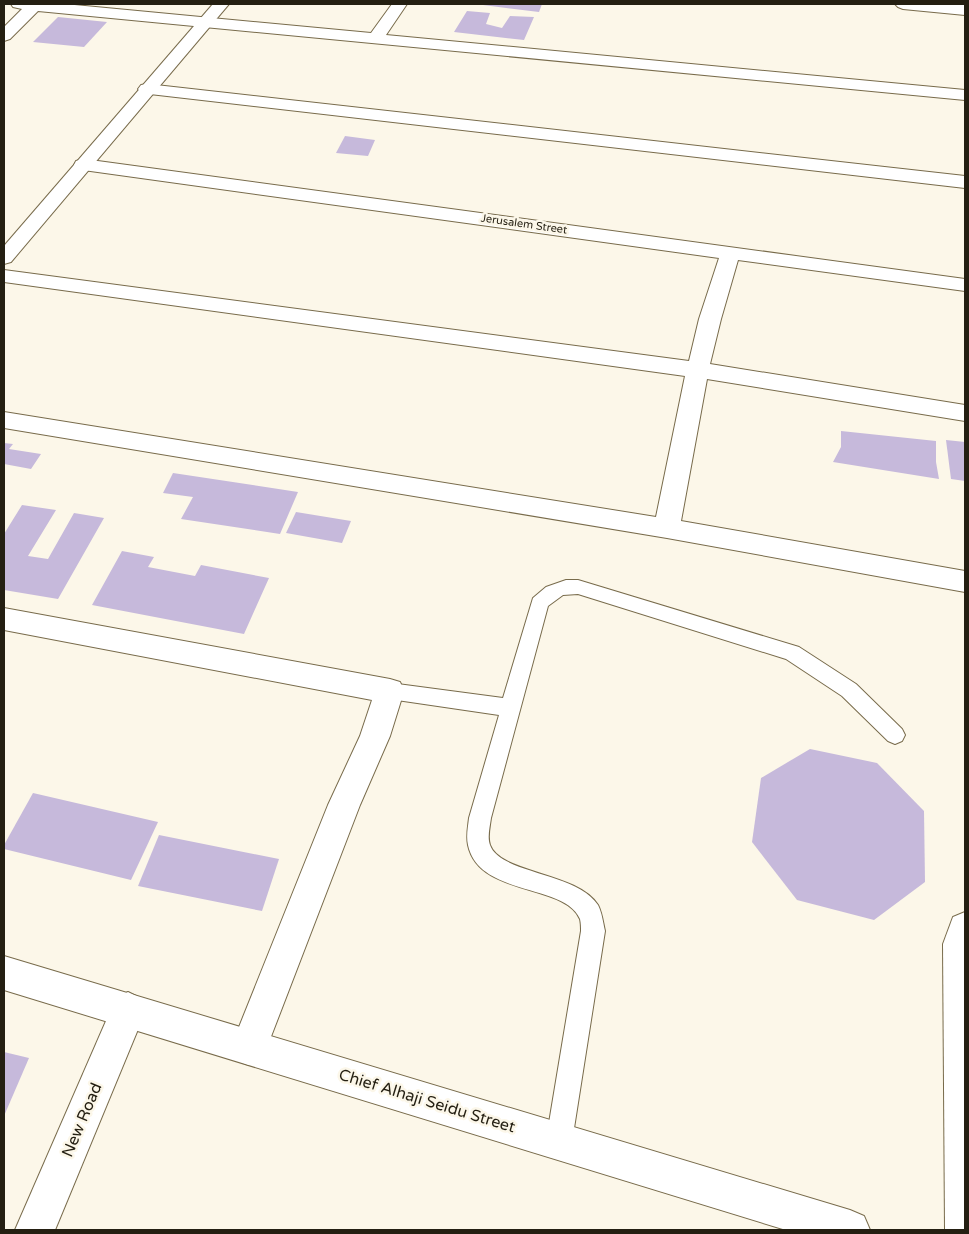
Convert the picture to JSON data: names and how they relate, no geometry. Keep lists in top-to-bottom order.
{
  "streets": {
    "street": ["Jerusalem Street", "Chief Alhaji Seidu Street", "New Road"]
  },
  "crossings": [
    ["Chief Alhaji Seidu Street", "New Road"]
  ]
}
